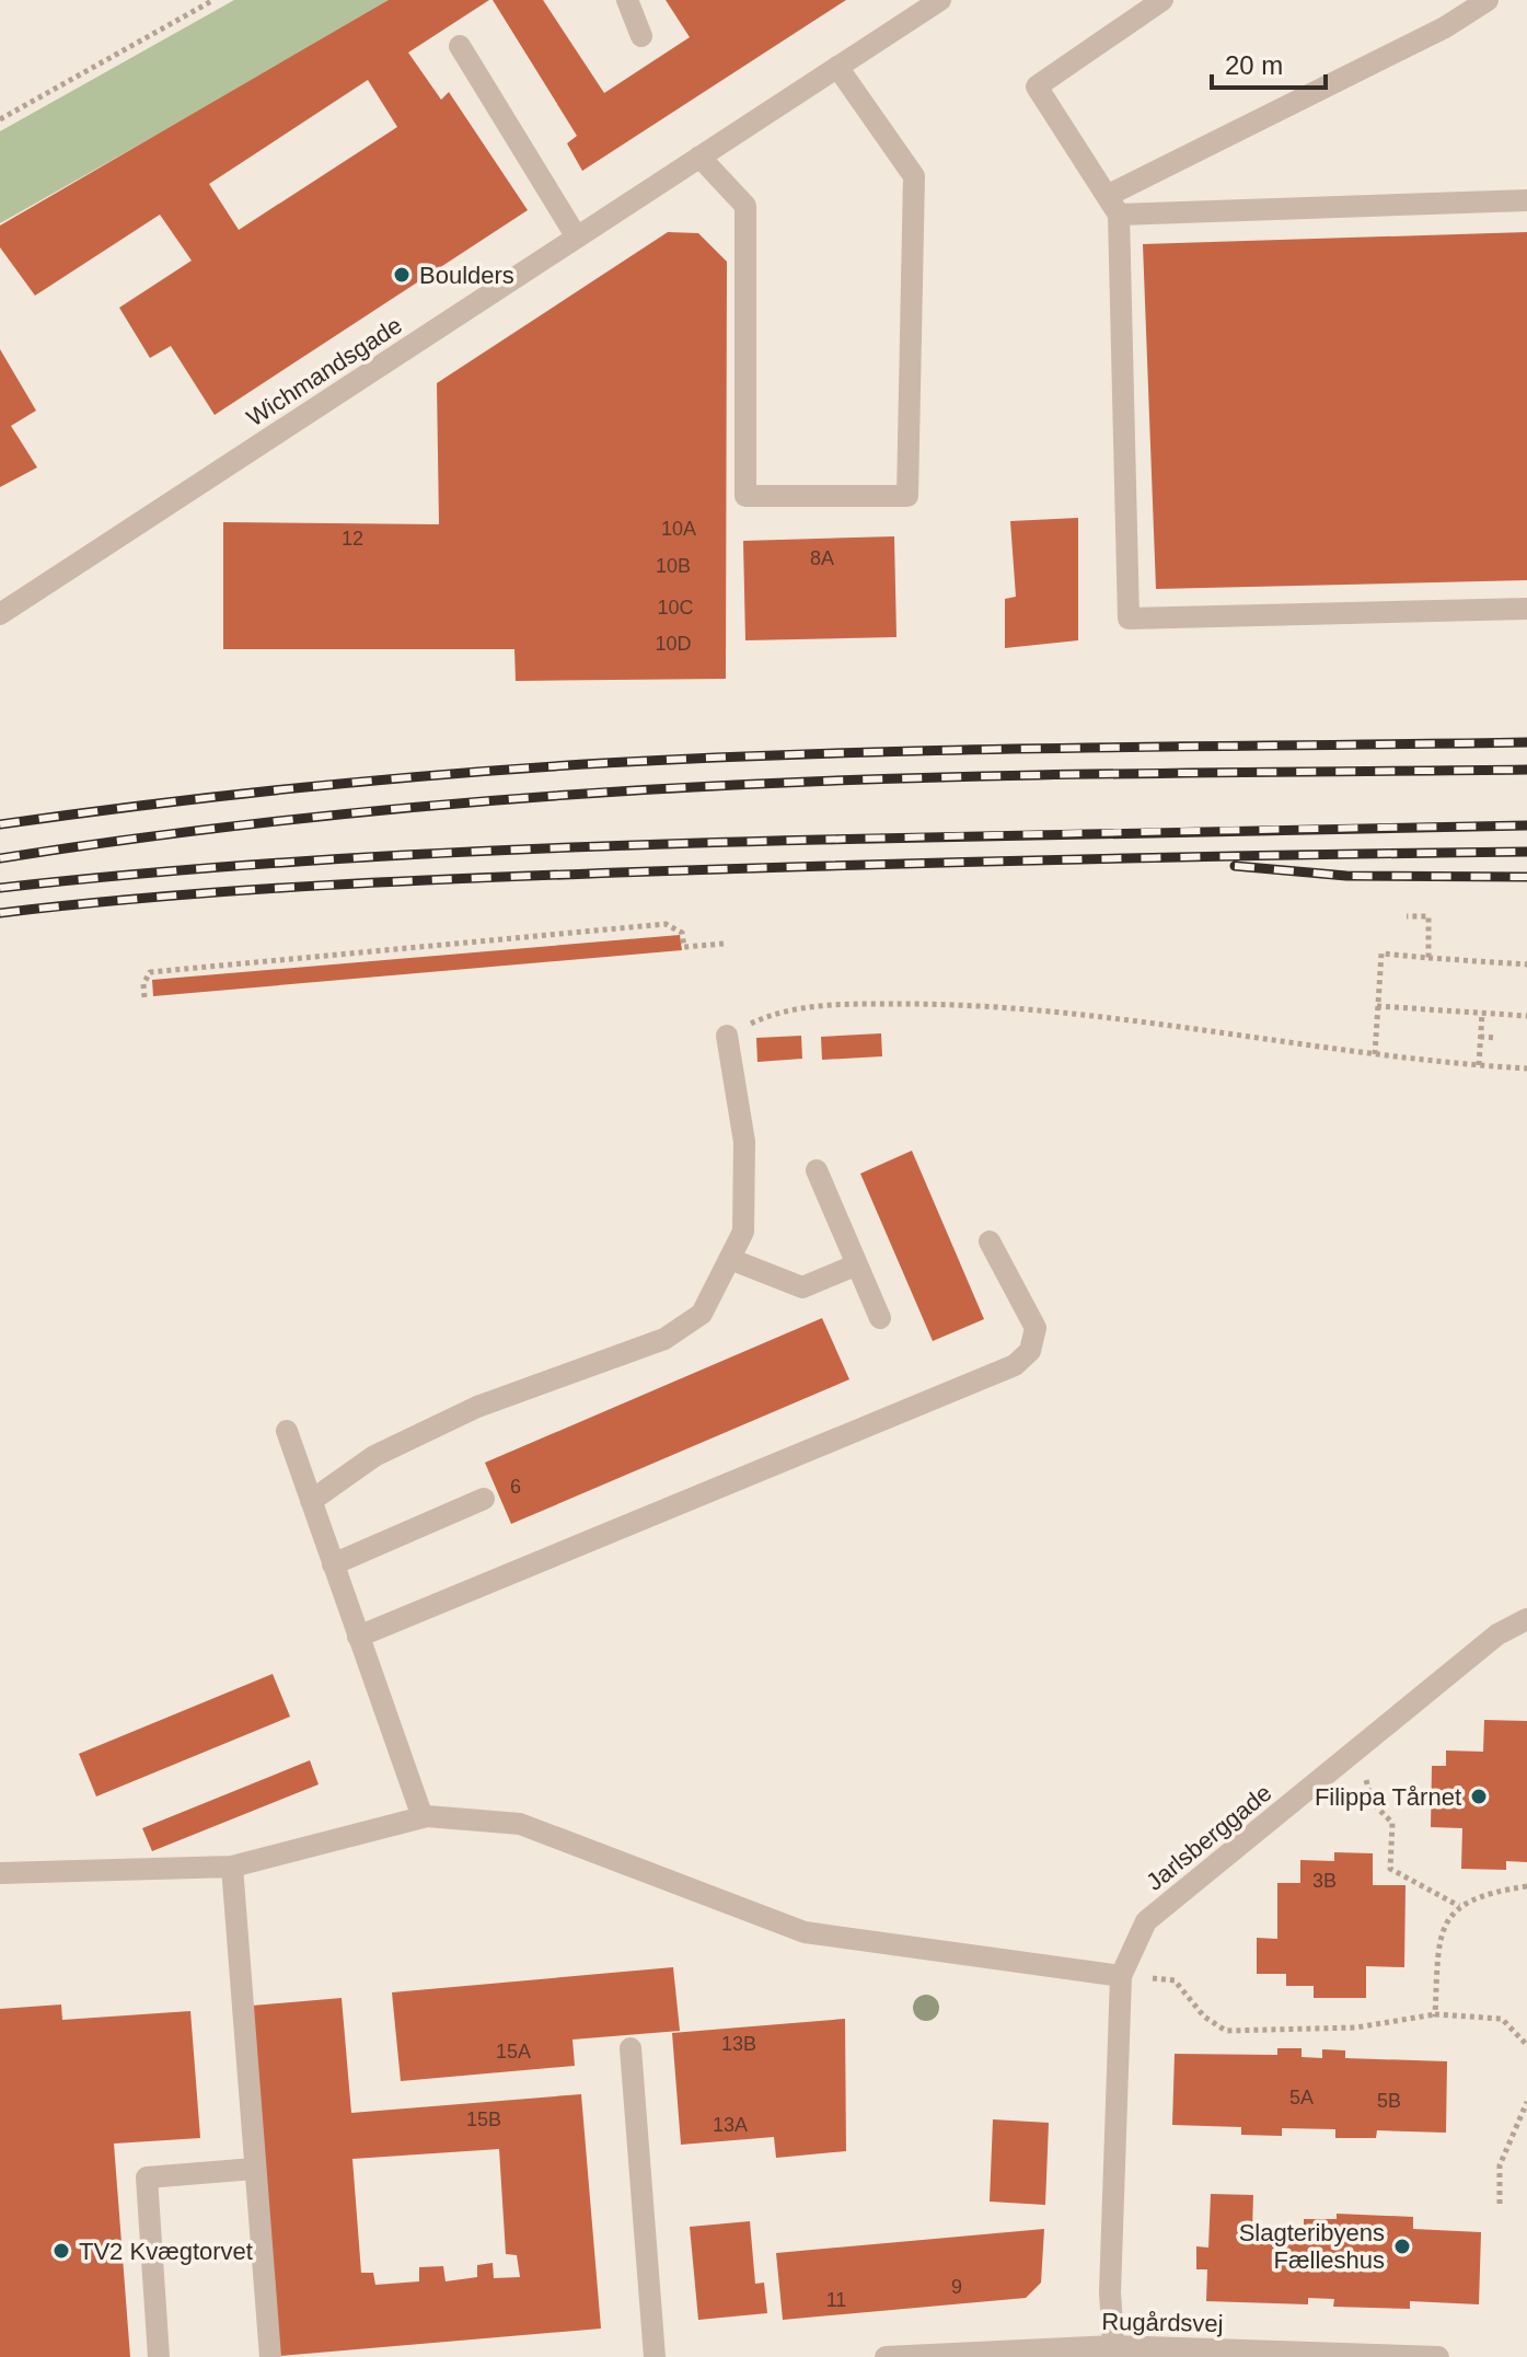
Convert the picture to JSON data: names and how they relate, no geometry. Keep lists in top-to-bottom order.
{
  "streets": {
    "street": ["Wichmandsgade", "Jarlsberggade", "Rugårdsvej"]
  },
  "crossings": [
    ["Jarlsberggade", "Rugårdsvej"]
  ],
  "places": [
    "Boulders",
    "Filippa Tårnet",
    "Slagteribyens Fælleshus",
    "TV2 Kvægtorvet"
  ],
  "house_numbers": [
    "10A",
    "12",
    "8A",
    "10B",
    "10C",
    "10D",
    "6",
    "3B",
    "13B",
    "15A",
    "5A",
    "5B",
    "15B",
    "13A",
    "9",
    "11"
  ],
  "scale_bar": "20 m"
}
